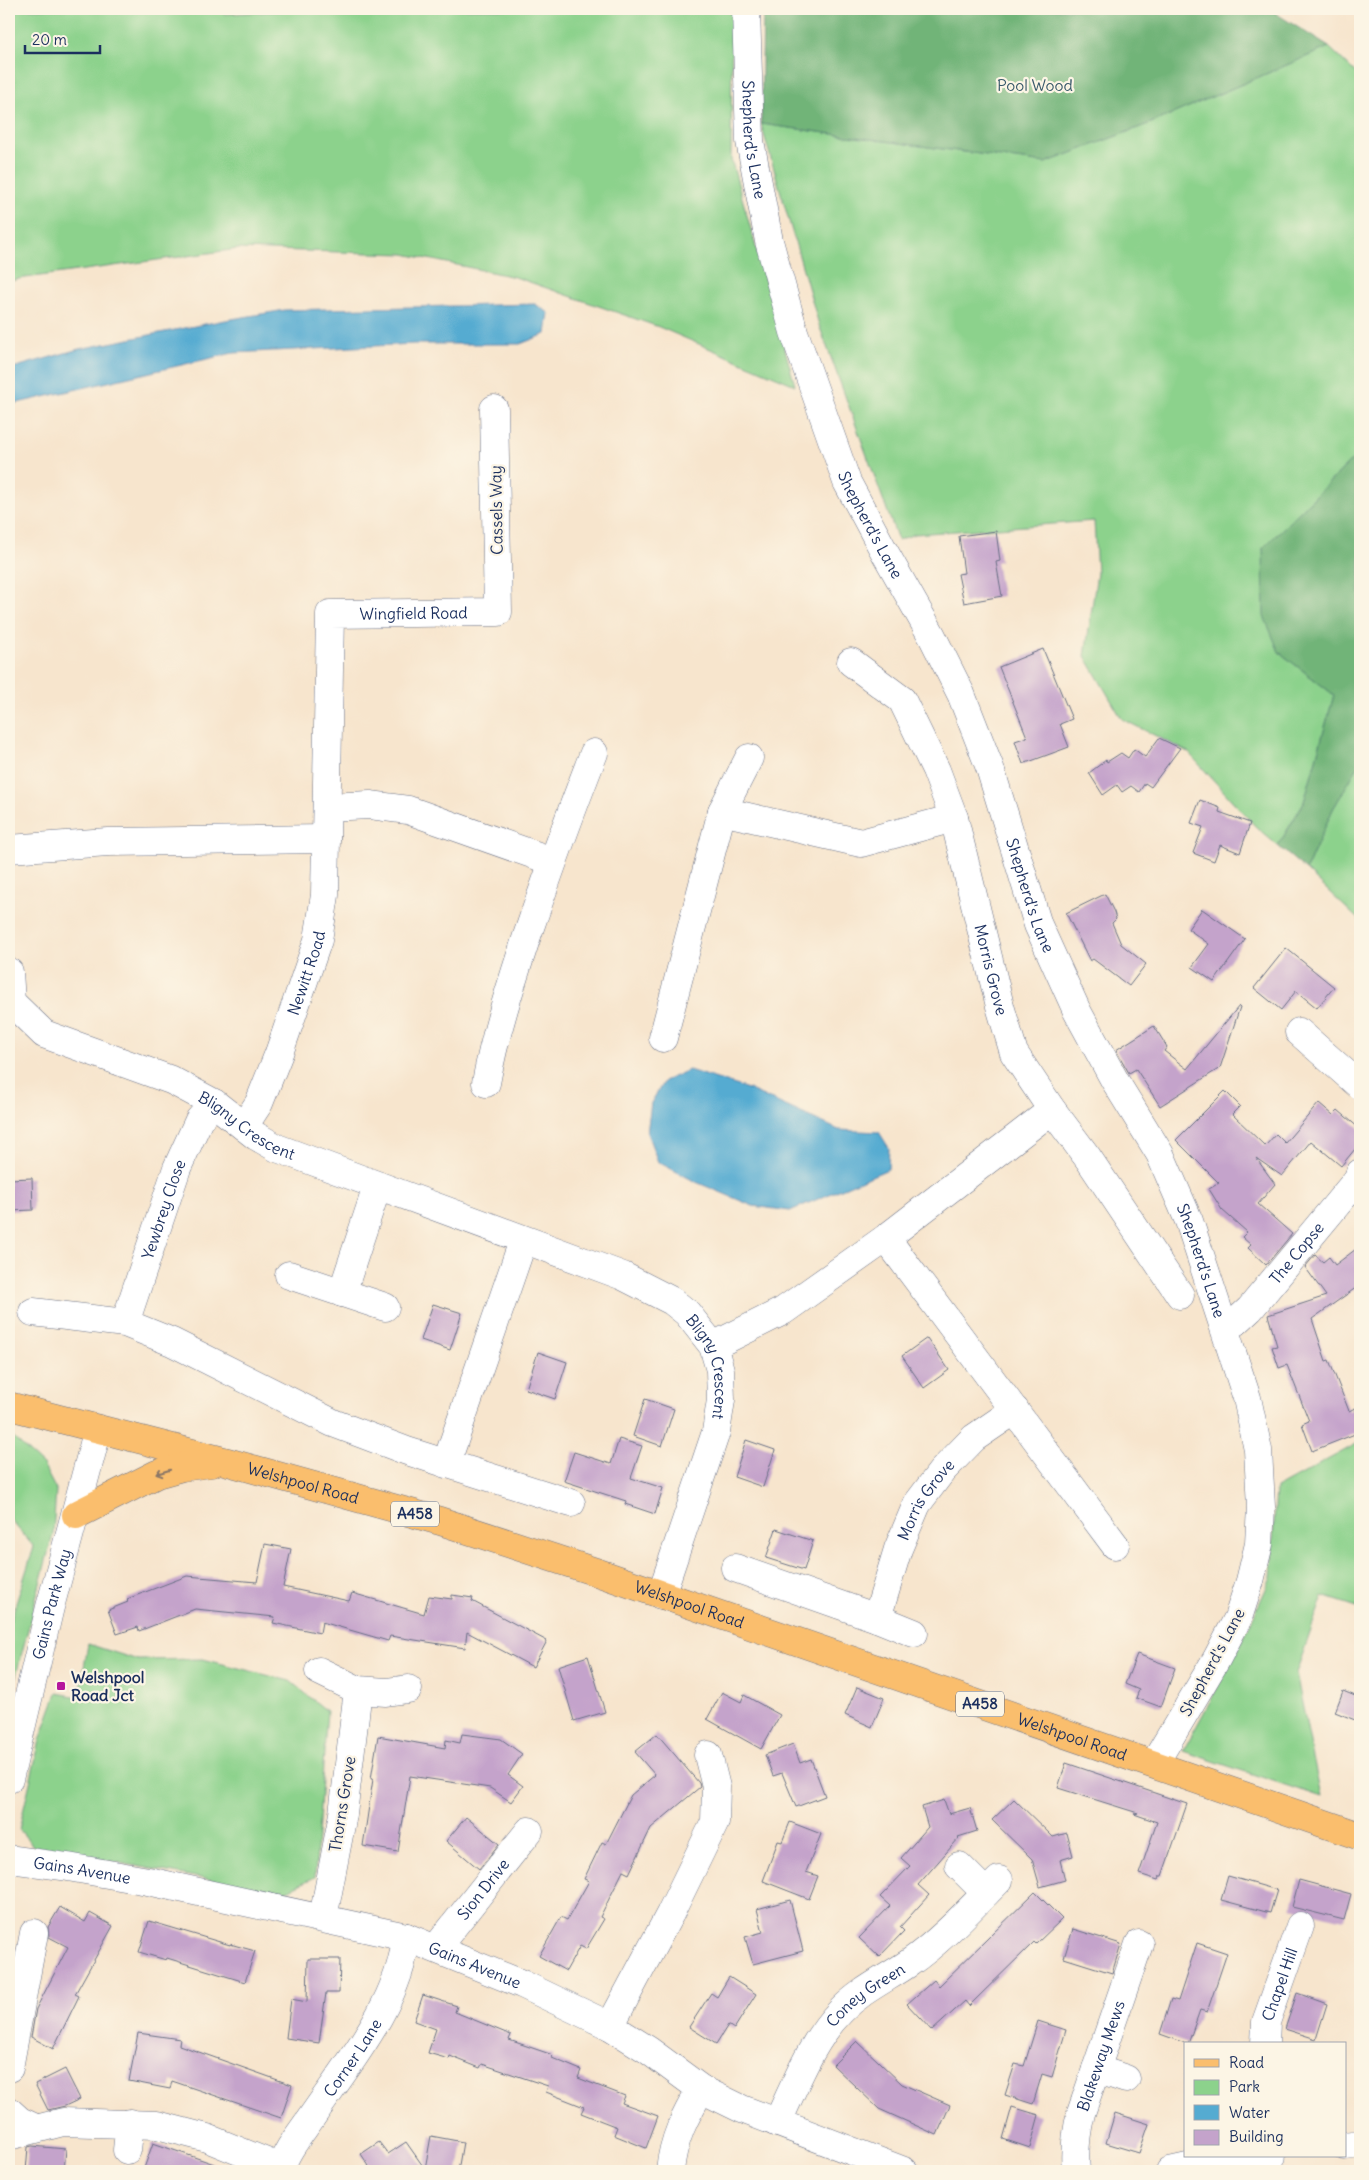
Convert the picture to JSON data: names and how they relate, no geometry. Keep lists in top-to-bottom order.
{
  "streets": {
    "main road": ["Welshpool Road", "A458"],
    "street": [
      "Shepherd's Lane",
      "Cassels Way",
      "Wingfield Road",
      "Morris Grove",
      "Newitt Road",
      "Bligny Crescent",
      "Yewbrey Close",
      "The Copse",
      "Gains Park Way",
      "Thorns Grove",
      "Gains Avenue",
      "Sion Drive",
      "Chapel Hill",
      "Coney Green",
      "Blakeway Mews",
      "Corner Lane"
    ]
  },
  "crossings": [
    ["Shepherd's Lane", "The Copse"],
    ["Shepherd's Lane", "Welshpool Road"],
    ["Cassels Way", "Wingfield Road"],
    ["Wingfield Road", "Newitt Road"],
    ["Newitt Road", "Bligny Crescent"],
    ["Bligny Crescent", "Yewbrey Close"],
    ["Bligny Crescent", "Welshpool Road"],
    ["Welshpool Road", "Gains Park Way"],
    ["Thorns Grove", "Gains Avenue"],
    ["Gains Avenue", "Sion Drive"],
    ["Gains Avenue", "Coney Green"],
    ["Gains Avenue", "Corner Lane"]
  ],
  "parks": ["Pool Wood"],
  "places": {
    "transit": ["Welshpool Road Jct"]
  },
  "legend": [
    "Road",
    "Park",
    "Water",
    "Building"
  ],
  "scale_bar": "20 m"
}
